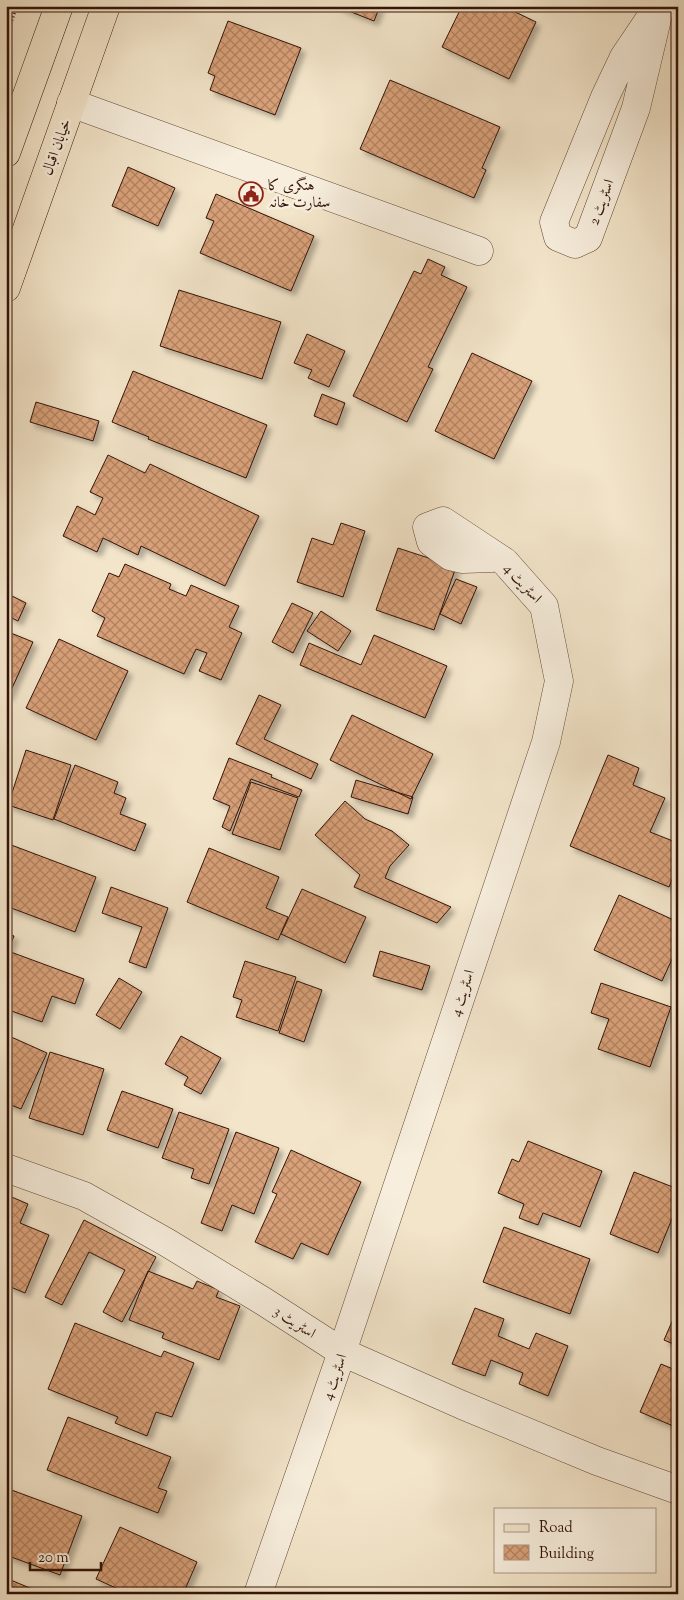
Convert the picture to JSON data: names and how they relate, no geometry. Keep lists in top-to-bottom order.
{
  "streets": {
    "main road": ["خیابان اقبال"],
    "street": ["اسٹریٹ 2", "اسٹریٹ 4", "اسٹریٹ 3"]
  },
  "crossings": [
    ["اسٹریٹ 4", "اسٹریٹ 3"]
  ],
  "places": {
    "public building": ["ہنگری کا سفارت خانہ"]
  },
  "legend": ["Road", "Building"],
  "scale_bar": "20 m"
}
